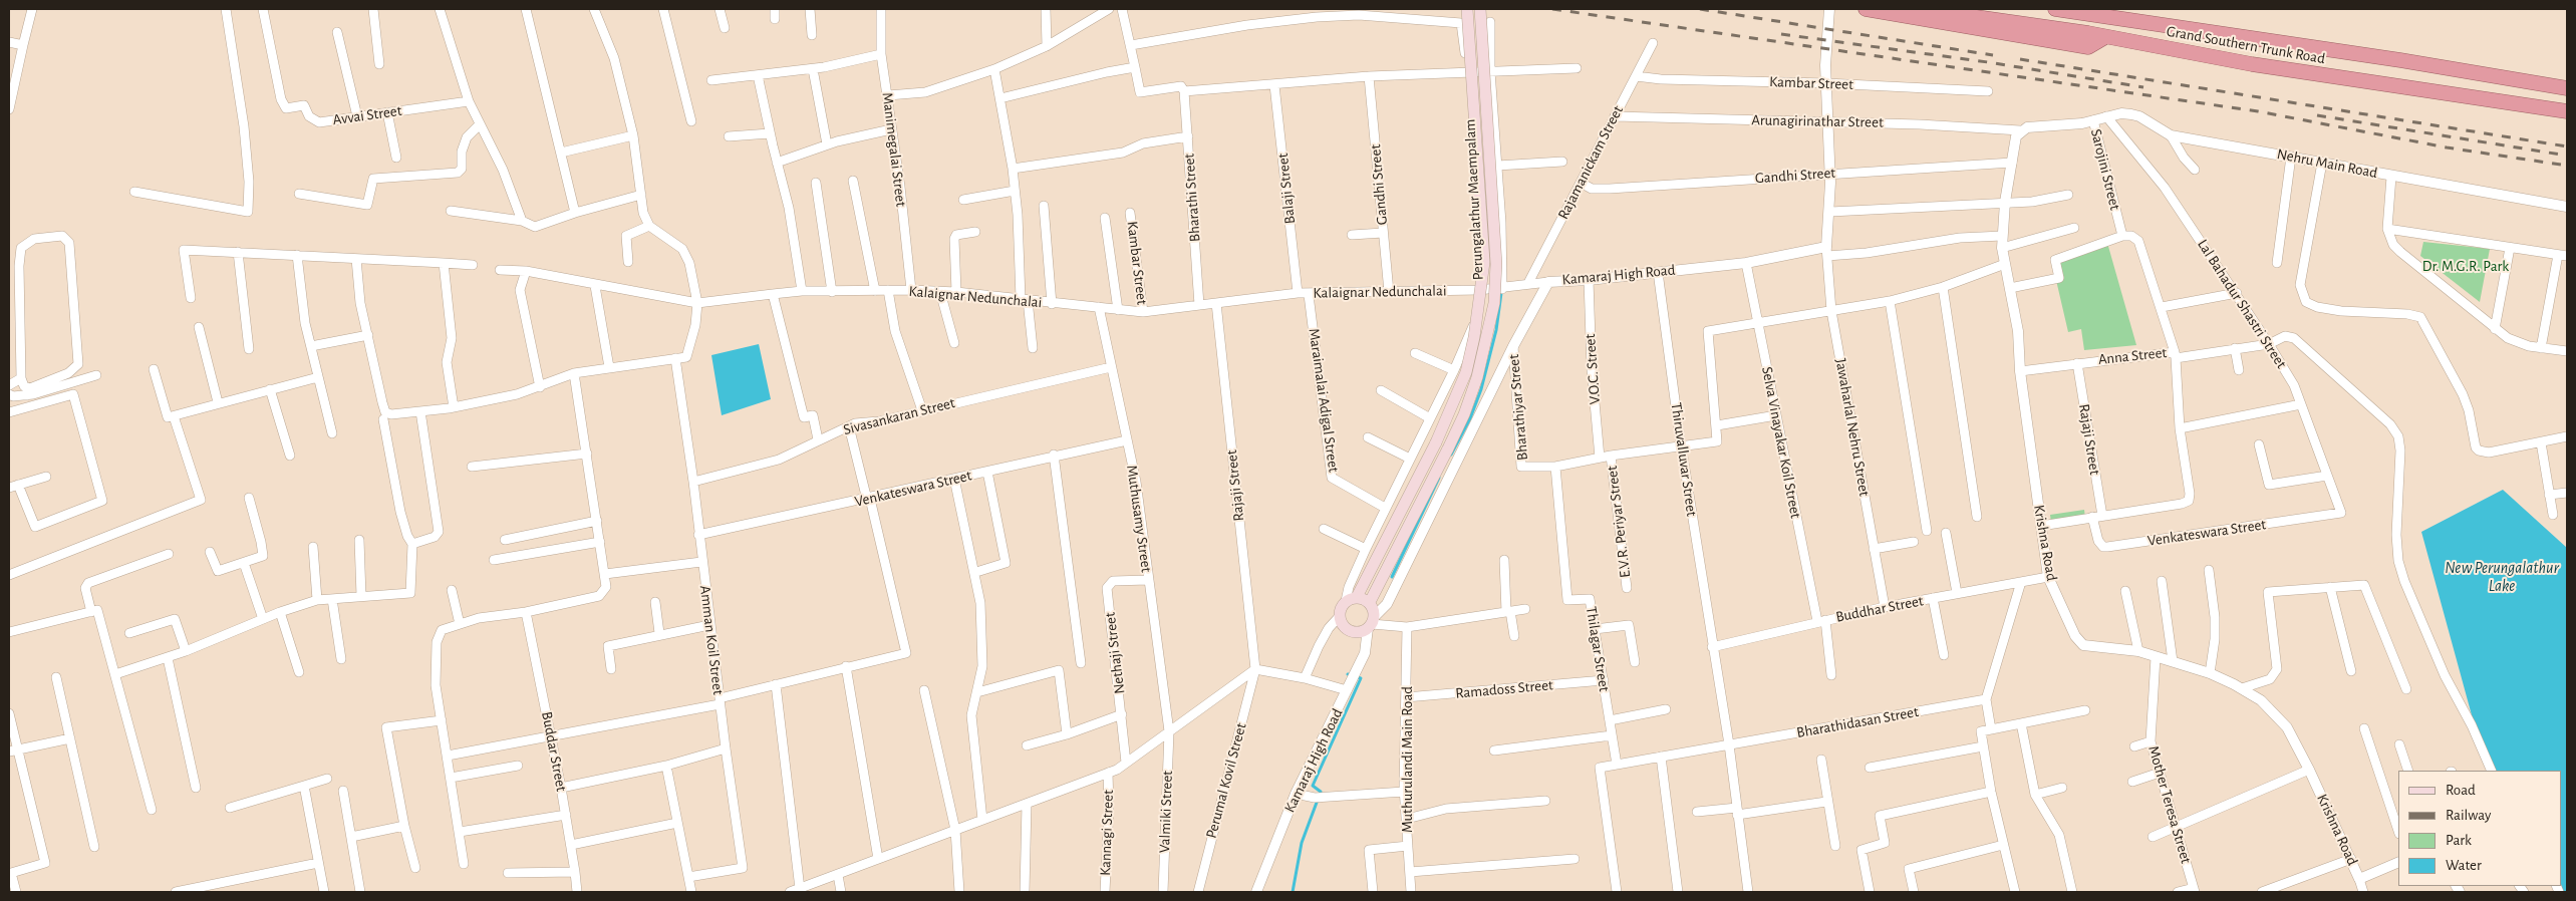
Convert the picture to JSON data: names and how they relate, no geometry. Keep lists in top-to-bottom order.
{
  "streets": {
    "highway": ["Grand Southern Trunk Road"],
    "main road": ["Perungalathur Maempalam"],
    "street": [
      "Kambar Street",
      "Avvai Street",
      "Arunagirinathar Street",
      "Manimegalai Street",
      "Rajamanickam Street",
      "Nehru Main Road",
      "Sarojini Street",
      "Gandhi Street",
      "Balaji Street",
      "Bharathi Street",
      "Kamaraj High Road",
      "Kalaignar Nedunchalai",
      "Lal Bahadur Shastri Street",
      "Anna Street",
      "V.O.C. Street",
      "Maraimalai Adigal Street",
      "Bharathiyar Street",
      "Sivasankaran Street",
      "Jawaharlal Nehru Street",
      "Rajaji Street",
      "Selva Vinayakar Koil Street",
      "Thiruvalluvar Street",
      "Venkateswara Street",
      "Muthusamy Street",
      "E.V.R. Periyar Street",
      "Krishna Road",
      "Buddhar Street",
      "Amman Koil Street",
      "Thilagar Street",
      "Nethaji Street",
      "Ramadoss Street",
      "Bharathidasan Street",
      "Buddar Street",
      "Muthurulandi Main Road",
      "Perumal Kovil Street",
      "Mother Teresa Street",
      "Valmiki Street",
      "Kannagi Street"
    ]
  },
  "crossings": [
    ["Kambar Street", "Rajamanickam Street"],
    ["Kambar Street", "Kalaignar Nedunchalai"],
    ["Arunagirinathar Street", "Rajamanickam Street"],
    ["Arunagirinathar Street", "Sarojini Street"],
    ["Manimegalai Street", "Kalaignar Nedunchalai"],
    ["Rajamanickam Street", "Gandhi Street"],
    ["Rajamanickam Street", "Kalaignar Nedunchalai"],
    ["Nehru Main Road", "Sarojini Street"],
    ["Nehru Main Road", "Lal Bahadur Shastri Street"],
    ["Gandhi Street", "Kalaignar Nedunchalai"],
    ["Gandhi Street", "Krishna Road"],
    ["Balaji Street", "Kalaignar Nedunchalai"],
    ["Bharathi Street", "Kalaignar Nedunchalai"],
    ["Perungalathur Maempalam", "Kamaraj High Road"],
    ["Kamaraj High Road", "Kalaignar Nedunchalai"],
    ["Kamaraj High Road", "V.O.C. Street"],
    ["Kamaraj High Road", "Bharathiyar Street"],
    ["Kamaraj High Road", "Jawaharlal Nehru Street"],
    ["Kamaraj High Road", "Selva Vinayakar Koil Street"],
    ["Kamaraj High Road", "Thiruvalluvar Street"],
    ["Kalaignar Nedunchalai", "Maraimalai Adigal Street"],
    ["Kalaignar Nedunchalai", "Rajaji Street"],
    ["Kalaignar Nedunchalai", "Muthusamy Street"],
    ["Lal Bahadur Shastri Street", "Anna Street"],
    ["Lal Bahadur Shastri Street", "Venkateswara Street"],
    ["Anna Street", "Rajaji Street"],
    ["Anna Street", "Krishna Road"],
    ["Bharathiyar Street", "Thilagar Street"],
    ["Sivasankaran Street", "Muthusamy Street"],
    ["Sivasankaran Street", "Amman Koil Street"],
    ["Jawaharlal Nehru Street", "Buddhar Street"],
    ["Rajaji Street", "Perumal Kovil Street"],
    ["Selva Vinayakar Koil Street", "Buddhar Street"],
    ["Thiruvalluvar Street", "Buddhar Street"],
    ["Thiruvalluvar Street", "Bharathidasan Street"],
    ["Venkateswara Street", "Muthusamy Street"],
    ["Venkateswara Street", "Amman Koil Street"],
    ["Muthusamy Street", "Nethaji Street"],
    ["Muthusamy Street", "Valmiki Street"],
    ["Krishna Road", "Buddhar Street"],
    ["Krishna Road", "Mother Teresa Street"],
    ["Thilagar Street", "Ramadoss Street"],
    ["Thilagar Street", "Bharathidasan Street"],
    ["Ramadoss Street", "Muthurulandi Main Road"]
  ],
  "water": ["New Perungalathur Lake"],
  "parks": ["Dr. M.G.R. Park"],
  "legend": [
    "Road",
    "Railway",
    "Park",
    "Water"
  ]
}
